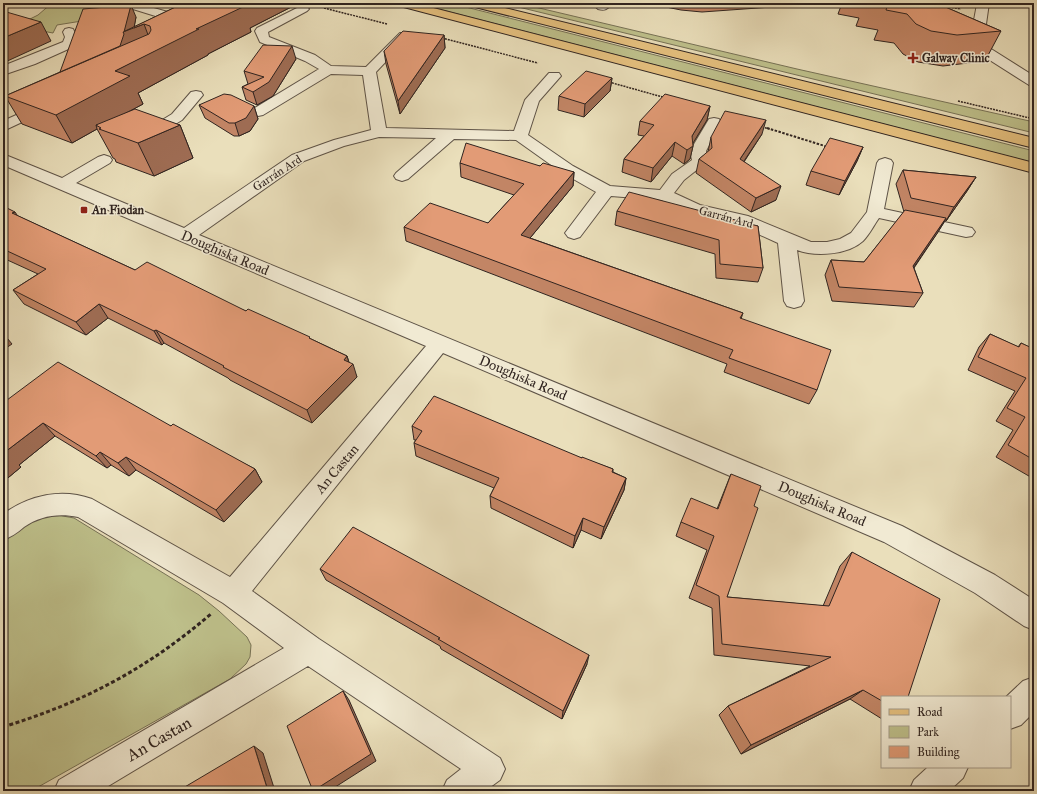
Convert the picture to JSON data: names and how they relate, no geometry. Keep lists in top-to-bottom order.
{
  "streets": {
    "street": ["Garrán Ard", "Doughiska Road", "An Castan"]
  },
  "crossings": [
    ["Garrán Ard", "Doughiska Road"],
    ["Doughiska Road", "An Castan"]
  ],
  "places": {
    "health": ["Galway Clinic"],
    "transit": ["An Fiodan"]
  },
  "legend": ["Road", "Park", "Building"]
}
